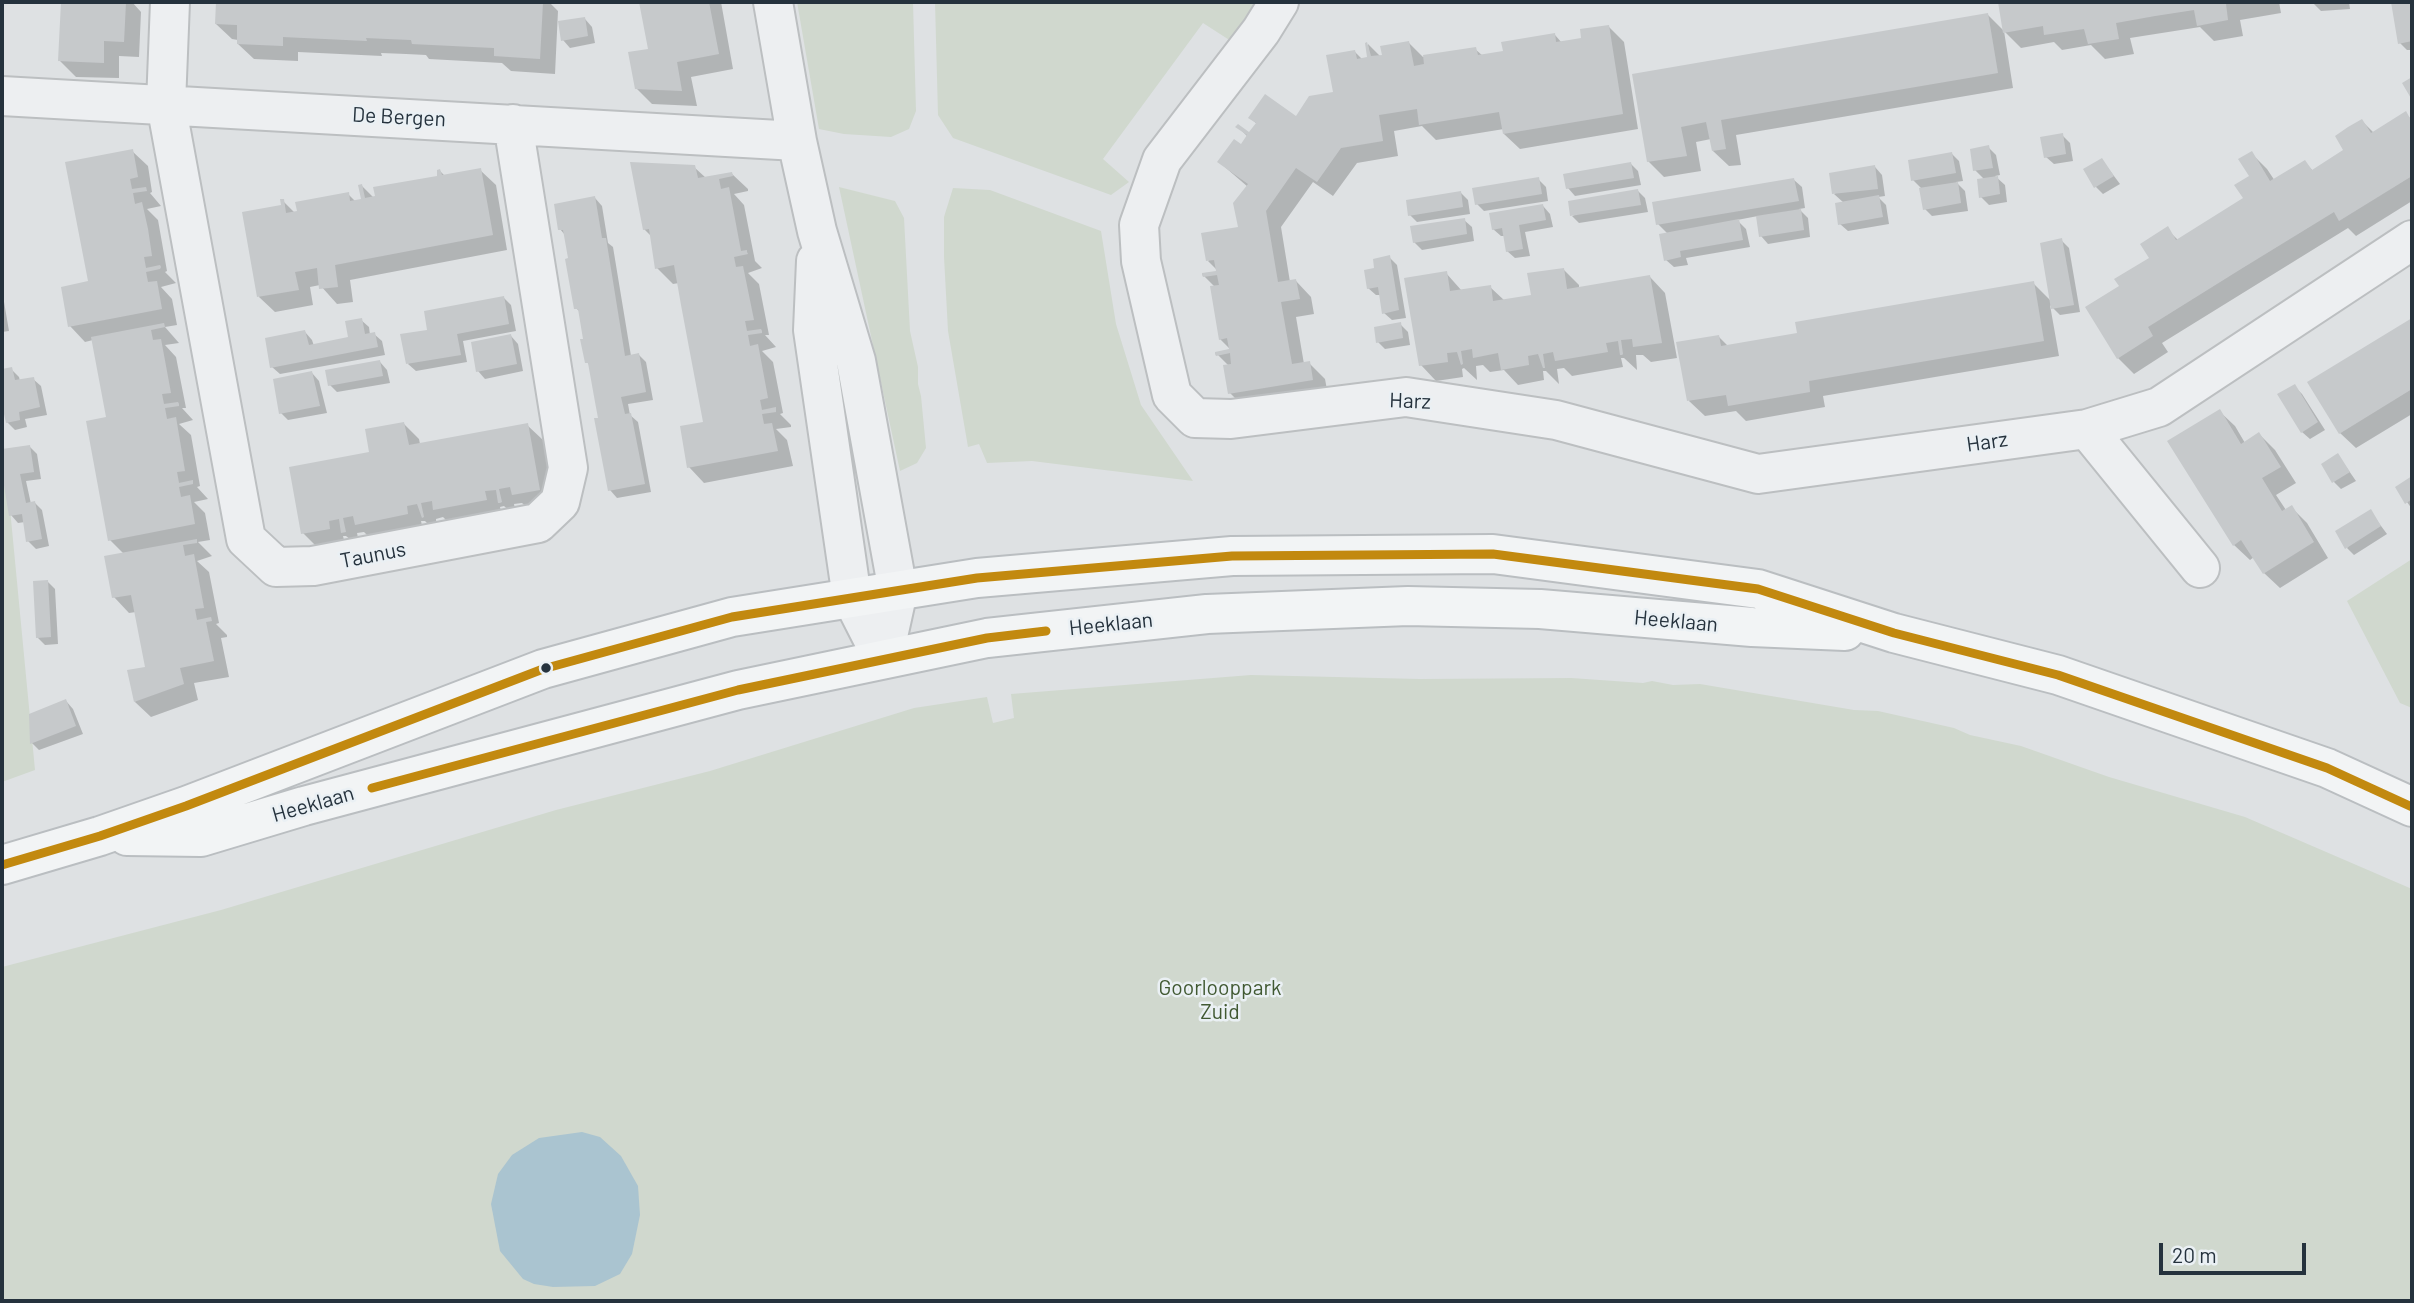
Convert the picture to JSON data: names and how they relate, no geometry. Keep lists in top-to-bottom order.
{
  "streets": {
    "main road": ["Heeklaan"],
    "street": ["De Bergen", "Harz", "Taunus"]
  },
  "crossings": [
    ["De Bergen", "Taunus"]
  ],
  "parks": ["Goorlooppark Zuid"],
  "scale_bar": "20 m"
}
